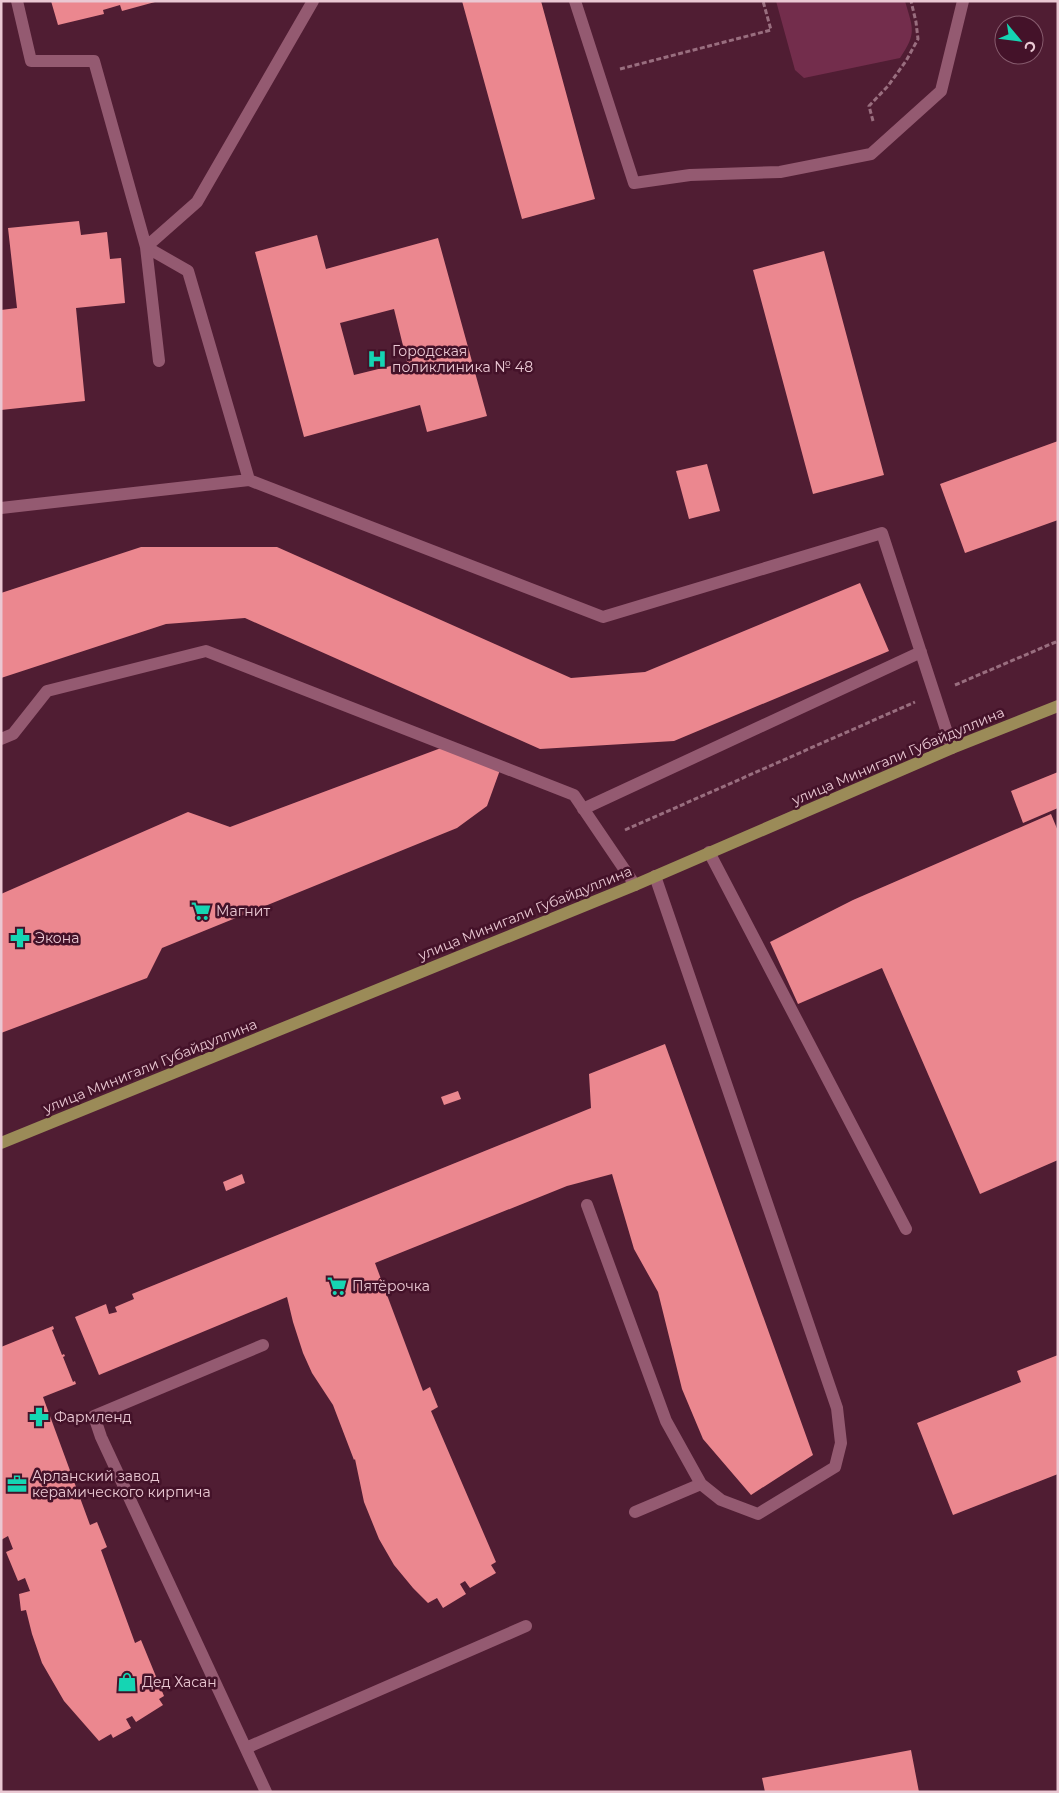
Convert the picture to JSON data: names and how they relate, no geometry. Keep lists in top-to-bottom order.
{
  "streets": {
    "main road": ["улица Минигали Губайдуллина"]
  },
  "places": {
    "hospital": ["Городская поликлиника № 48"],
    "supermarket": ["Магнит", "Пятёрочка"],
    "pharmacy": ["Экона", "Фармленд"],
    "office": ["Арланский завод керамического кирпича"],
    "shop": ["Дед Хасан"]
  },
  "north": "bottom right"
}
